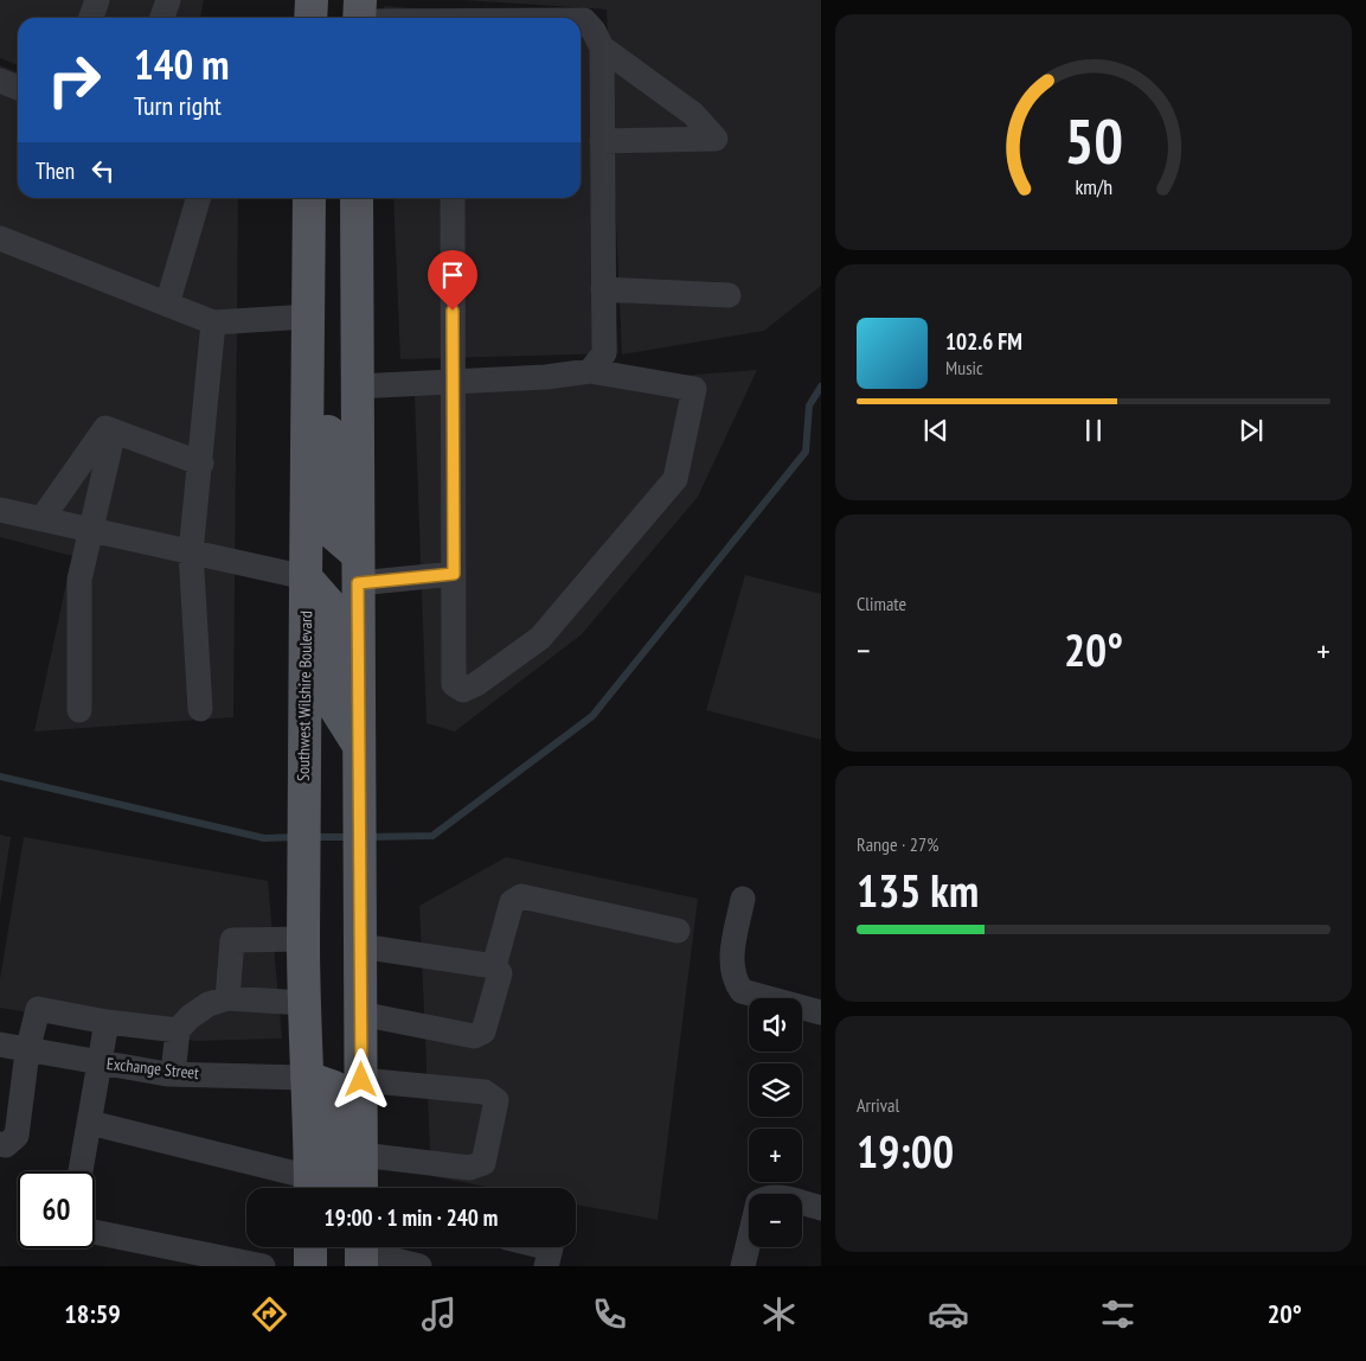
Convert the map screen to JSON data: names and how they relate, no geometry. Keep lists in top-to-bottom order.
{
  "streets": {
    "main road": ["Southwest Wilshire Boulevard"],
    "street": ["Exchange Street"]
  },
  "crossings": [
    ["Southwest Wilshire Boulevard", "Exchange Street"]
  ],
  "page": {
    "turn": ["140 m", "Turn right"],
    "then": "Then",
    "song": ["102.6 FM", "Music"],
    "tile": [
      "Climate",
      ["Range · 27%", "135 km"],
      ["Arrival", "19:00"]
    ],
    "heat": ["−", "20°", "+"],
    "map_buttons": ["+", "−"],
    "limit": "60",
    "trip": "19:00 · 1 min · 240 m",
    "tabs": ["18:59", "20°"],
    "gauge": ["50", "km/h"]
  }
}
